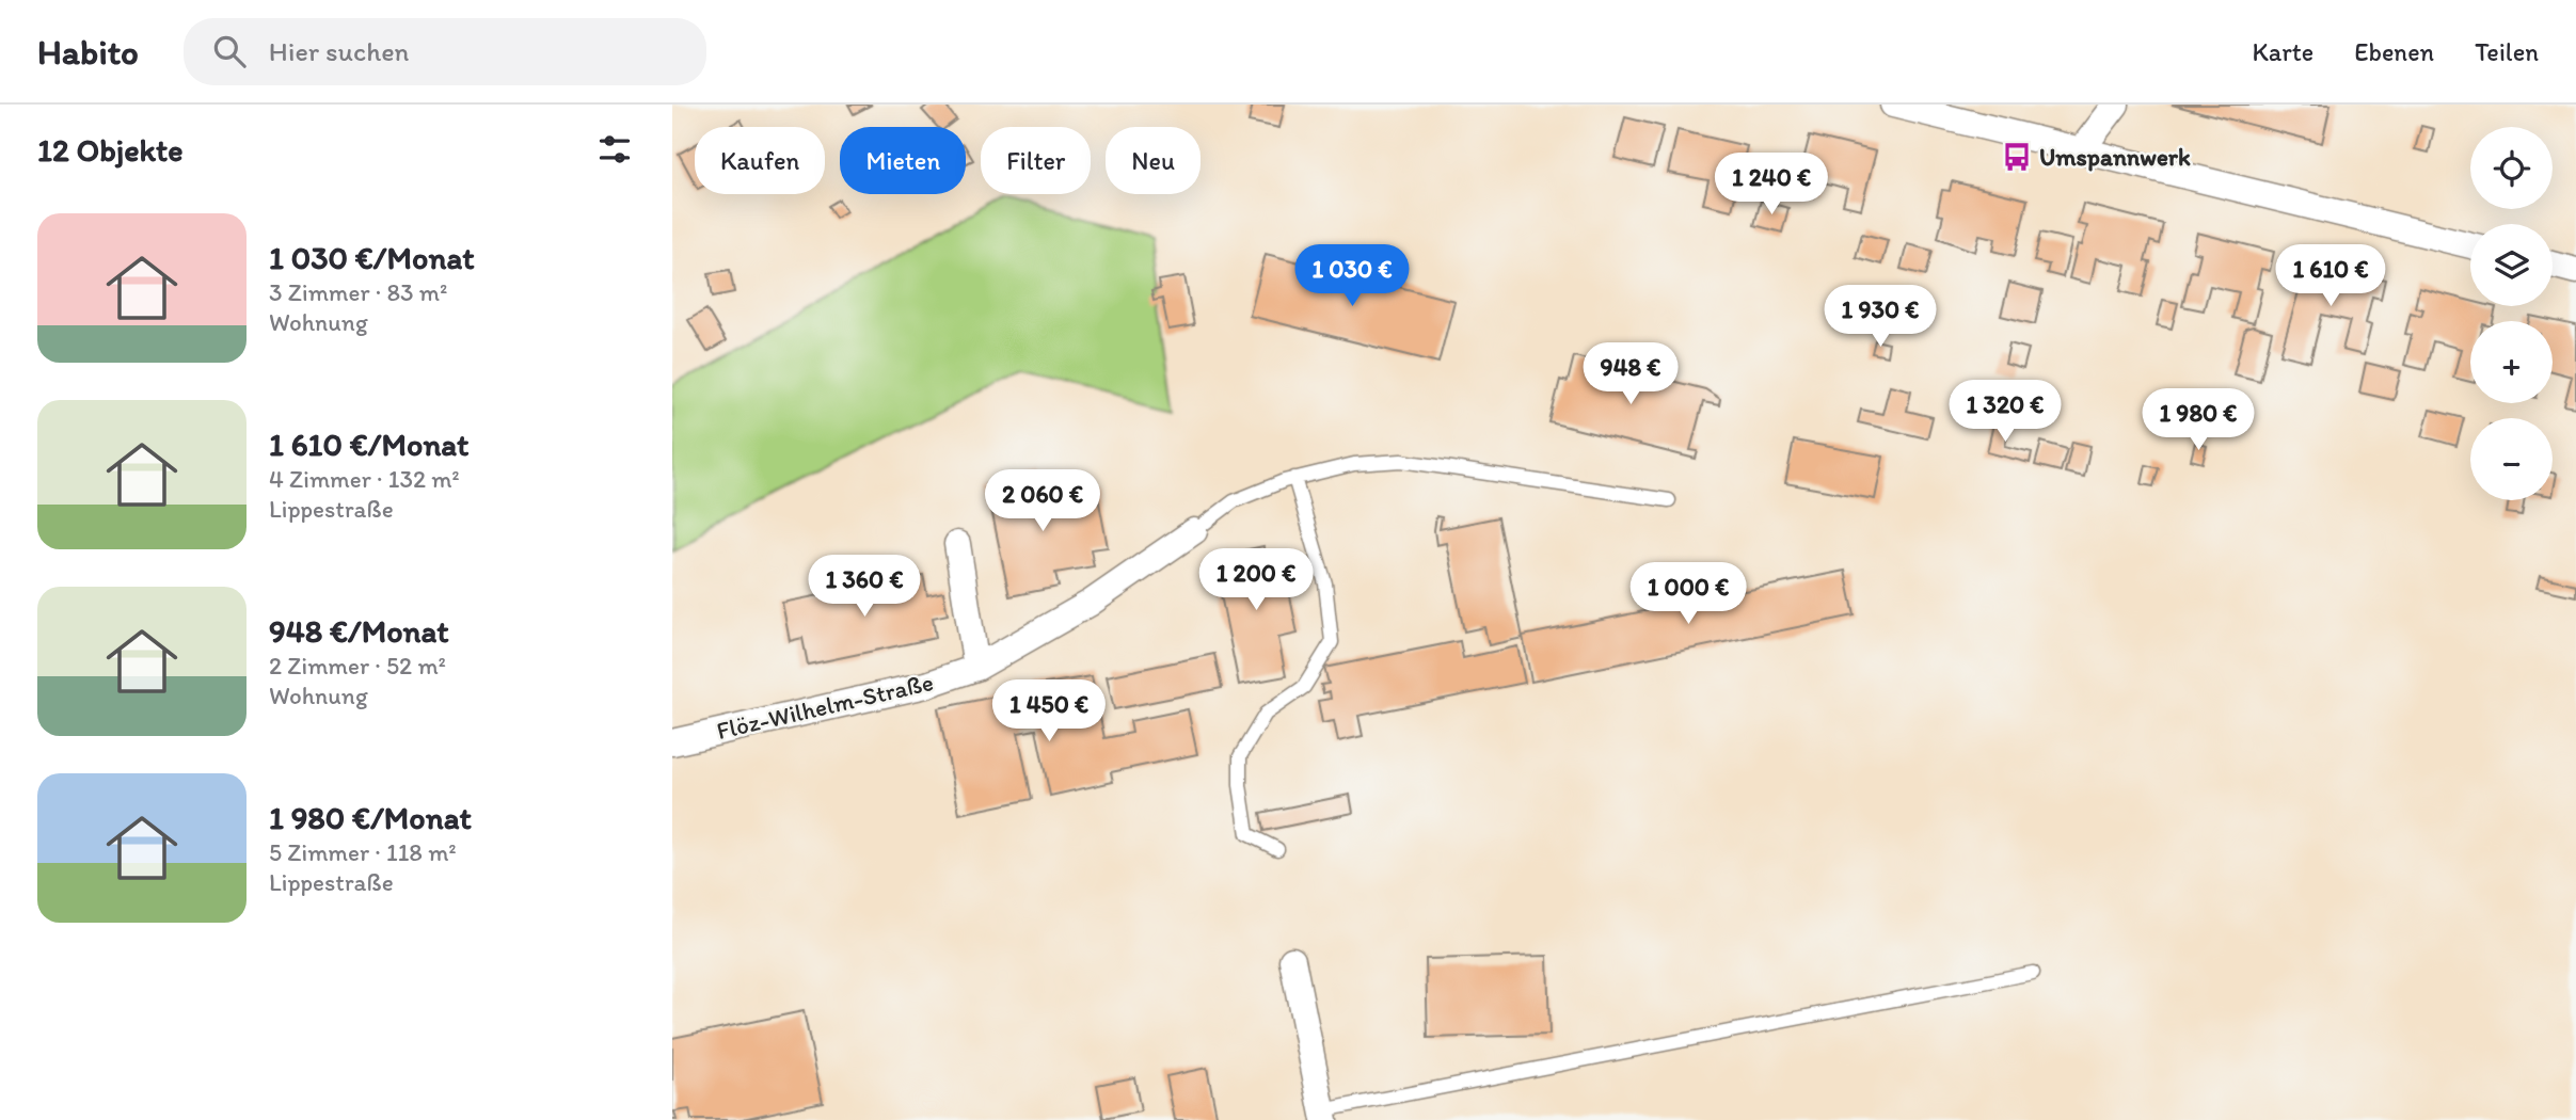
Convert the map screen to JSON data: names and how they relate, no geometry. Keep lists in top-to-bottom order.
{
  "streets": {
    "street": ["Flöz-Wilhelm-Straße"]
  },
  "places": {
    "bus stop": ["Umspannwerk"]
  },
  "page": {
    "header": "Habito",
    "search": "Hier suchen",
    "nav": ["Karte", "Ebenen", "Teilen"],
    "heading": "12 Objekte",
    "map_buttons": ["+", "−"],
    "chip": [
      "Kaufen",
      "Mieten",
      "Filter",
      "Neu"
    ],
    "price": [
      "1 240 €",
      "1 030 €",
      "1 610 €",
      "1 930 €",
      "948 €",
      "1 320 €",
      "1 980 €",
      "2 060 €",
      "1 200 €",
      "1 360 €",
      "1 000 €",
      "1 450 €"
    ],
    "list": [
      {
        "name": "1 030 €/Monat",
        "note": "3 Zimmer · 83 m² · Wohnung"
      },
      {
        "name": "1 610 €/Monat",
        "note": "4 Zimmer · 132 m² · Lippestraße"
      },
      {
        "name": "948 €/Monat",
        "note": "2 Zimmer · 52 m² · Wohnung"
      },
      {
        "name": "1 980 €/Monat",
        "note": "5 Zimmer · 118 m² · Lippestraße"
      }
    ]
  }
}
